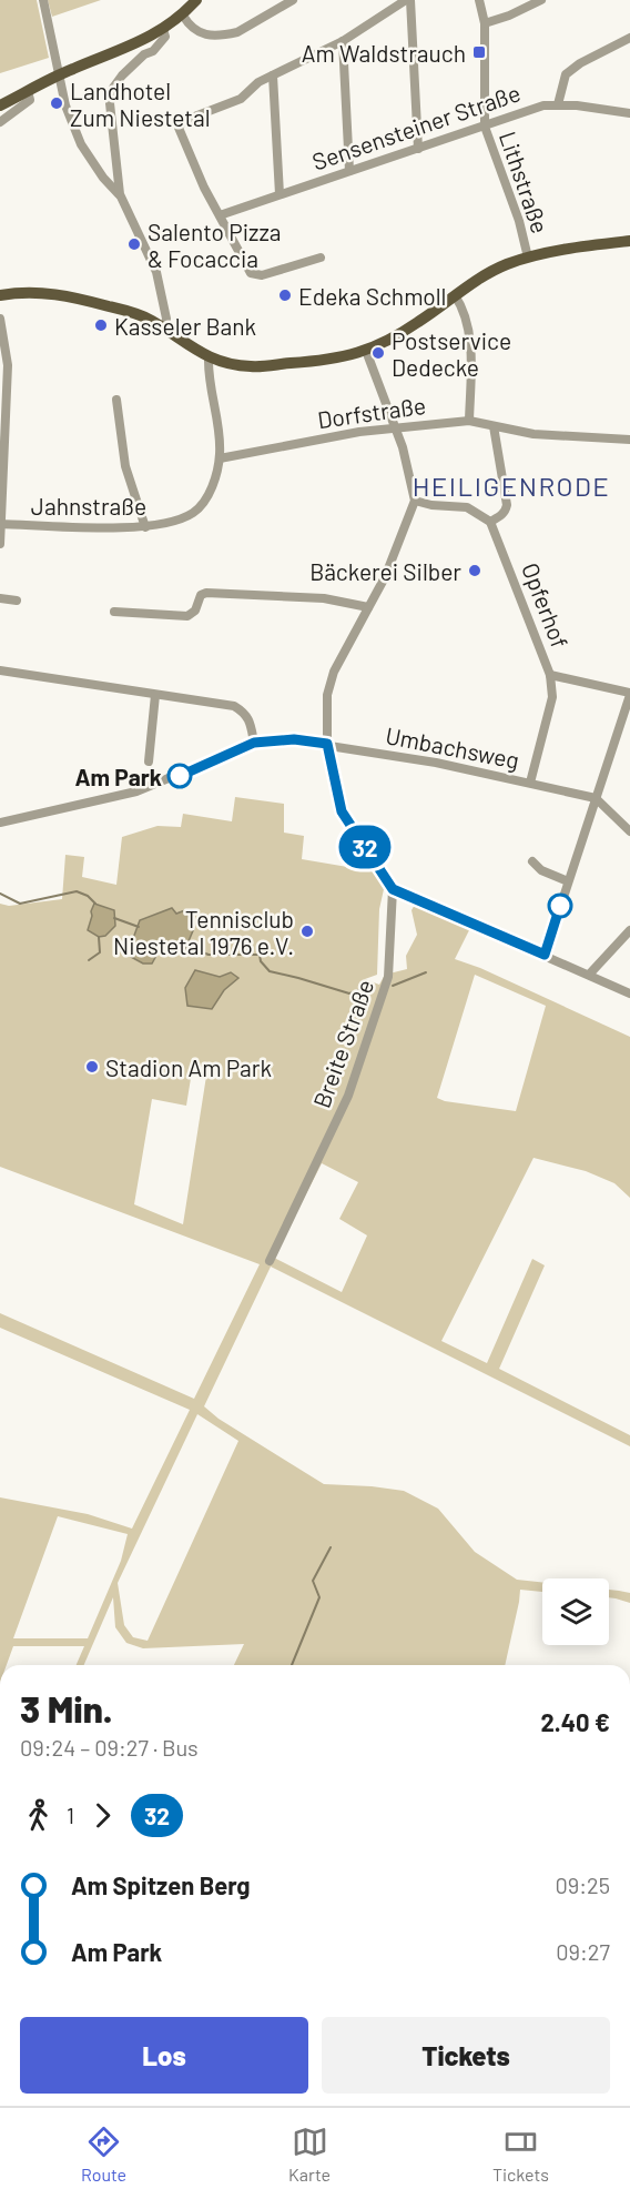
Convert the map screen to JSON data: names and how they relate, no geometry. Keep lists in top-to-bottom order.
{
  "streets": {
    "street": [
      "Sensensteiner Straße",
      "Lithstraße",
      "Dorfstraße",
      "Jahnstraße",
      "Opferhof",
      "Umbachsweg",
      "Breite Straße"
    ]
  },
  "crossings": [
    ["Sensensteiner Straße", "Lithstraße"],
    ["Dorfstraße", "Jahnstraße"],
    ["Opferhof", "Umbachsweg"]
  ],
  "districts": ["HEILIGENRODE"],
  "places": {
    "transit": ["Am Waldstrauch"],
    "other": [
      "Landhotel Zum Niestetal",
      "Salento Pizza & Focaccia",
      "Edeka Schmoll",
      "Kasseler Bank",
      "Postservice Dedecke",
      "Bäckerei Silber",
      "Am Park",
      "Tennisclub Niestetal 1976 e.V.",
      "Stadion Am Park"
    ]
  },
  "lines": ["bus line 32"],
  "page": {
    "on_map": "32",
    "heading": ["3 Min.", "09:24 – 09:27 · Bus", "2.40 €"],
    "legs": ["1", "32"],
    "list": [
      {
        "name": "Am Spitzen Berg",
        "value": "09:25"
      },
      {
        "name": "Am Park",
        "value": "09:27"
      }
    ],
    "buttons": ["Los", "Tickets"],
    "tabs": ["Route", "Karte", "Tickets"]
  }
}
